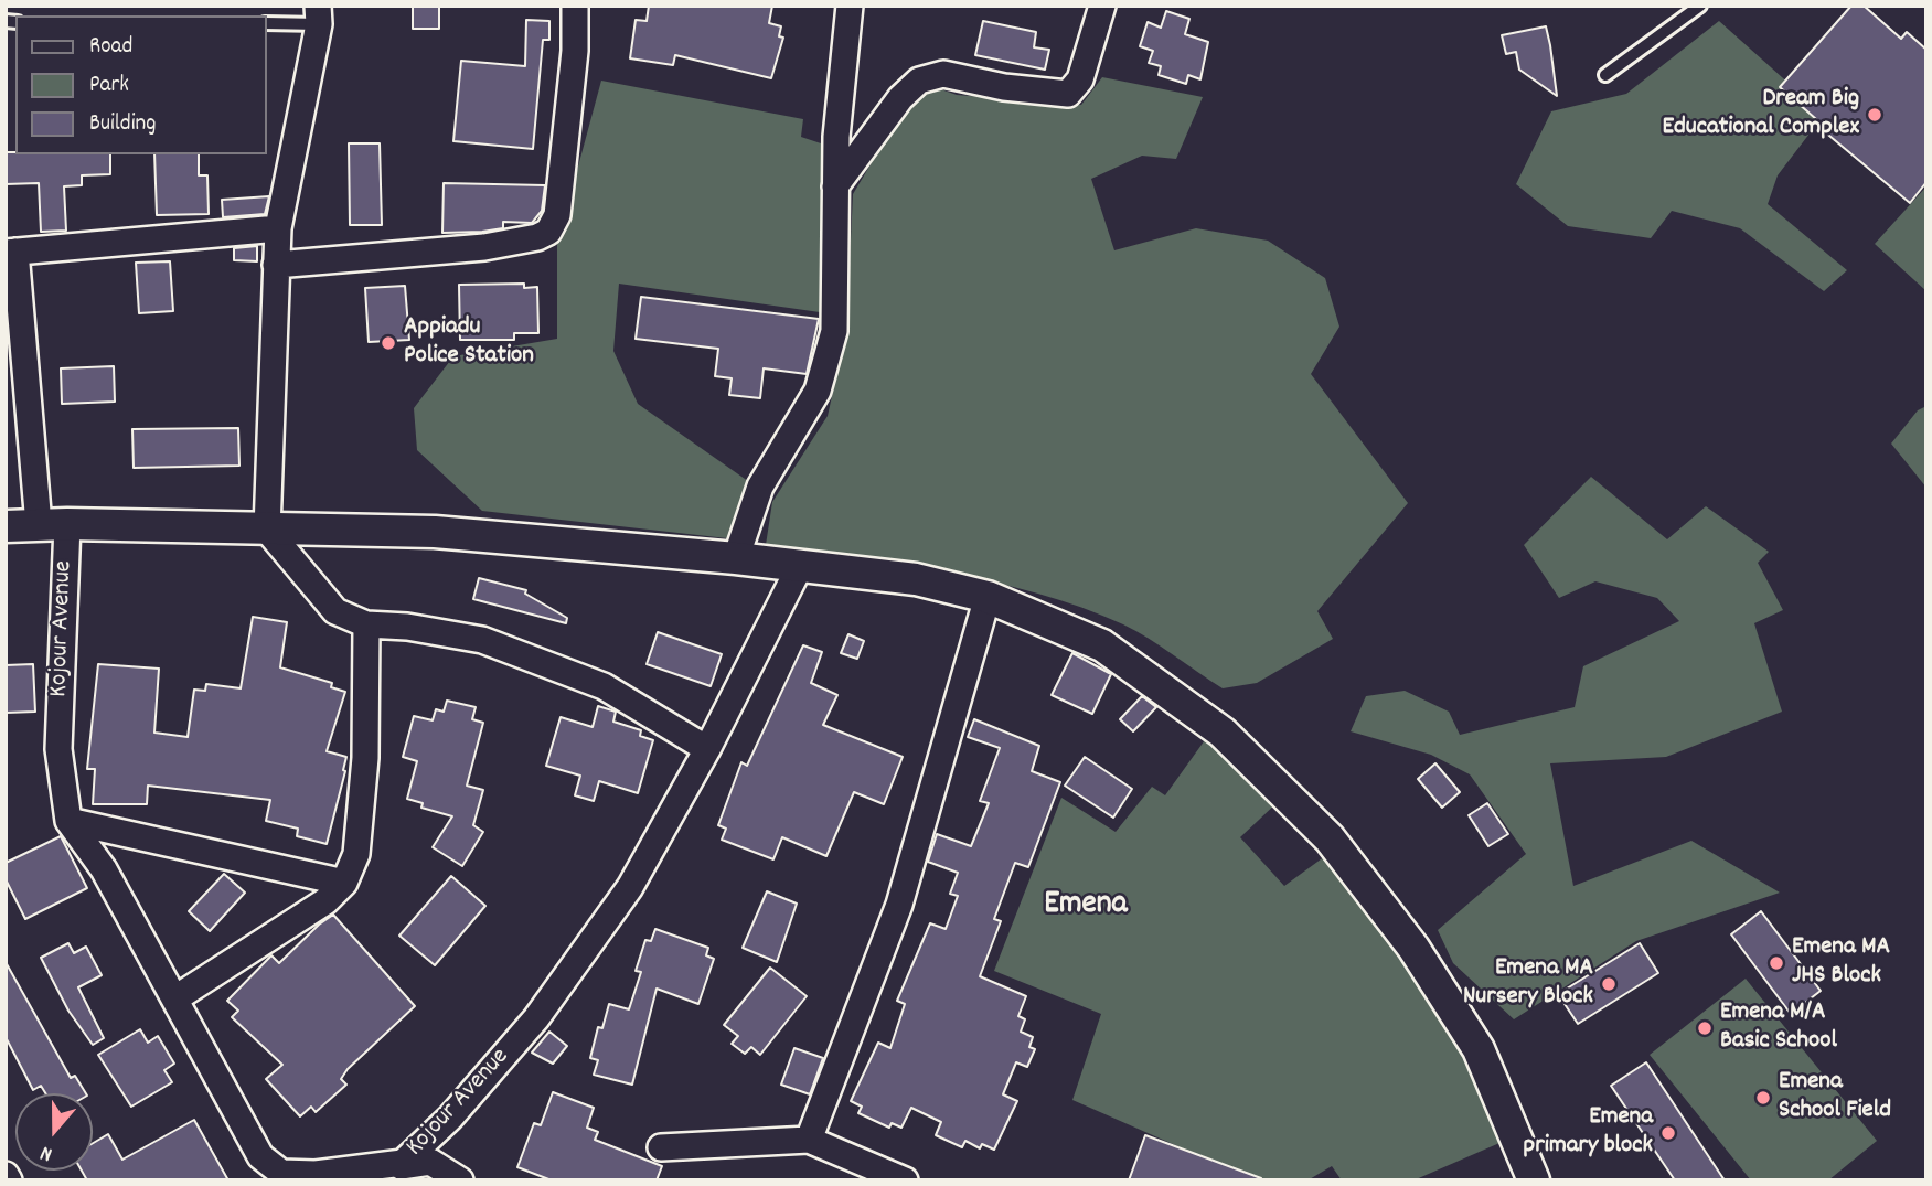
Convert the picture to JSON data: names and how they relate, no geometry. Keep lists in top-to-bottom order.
{
  "streets": {
    "street": ["Kojour Avenue"]
  },
  "districts": ["Emena"],
  "places": [
    "Dream Big Educational Complex",
    "Appiadu Police Station",
    "Emena MA JHS Block",
    "Emena MA Nursery Block",
    "Emena M/A Basic School",
    "Emena School Field",
    "Emena primary block"
  ],
  "legend": ["Road", "Park", "Building"],
  "north": "bottom"
}
